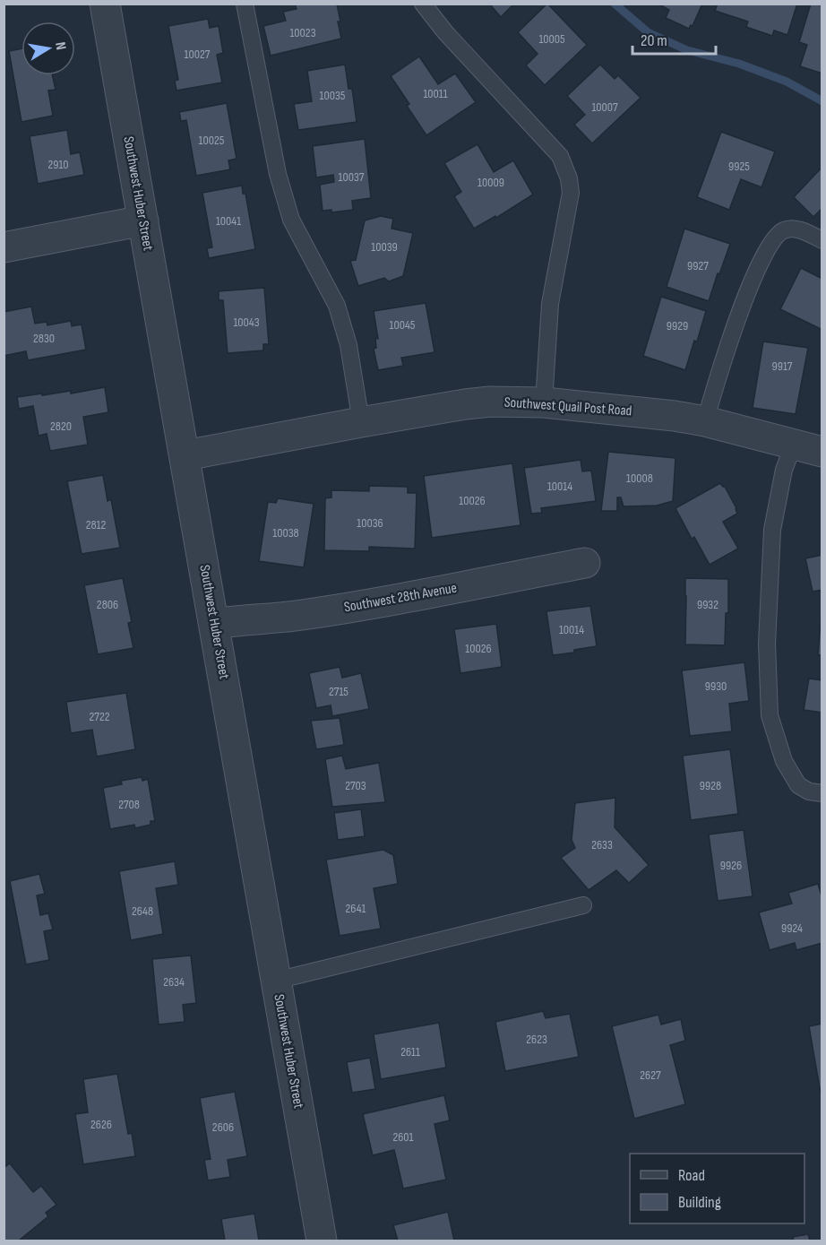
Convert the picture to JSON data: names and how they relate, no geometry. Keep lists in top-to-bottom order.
{
  "streets": {
    "street": ["Southwest Huber Street", "Southwest Quail Post Road", "Southwest 28th Avenue"]
  },
  "crossings": [
    ["Southwest Huber Street", "Southwest Quail Post Road"],
    ["Southwest Huber Street", "Southwest 28th Avenue"]
  ],
  "house_numbers": [
    "10023",
    "10005",
    "10027",
    "10011",
    "10035",
    "10007",
    "10025",
    "2910",
    "9925",
    "10037",
    "10009",
    "10041",
    "10039",
    "9927",
    "10043",
    "10045",
    "9929",
    "2830",
    "9917",
    "2820",
    "10008",
    "10014",
    "10026",
    "10036",
    "2812",
    "10038",
    "2806",
    "9932",
    "10014",
    "10026",
    "9930",
    "2715",
    "2722",
    "2703",
    "9928",
    "2708",
    "2633",
    "9926",
    "2641",
    "2648",
    "9924",
    "2634",
    "2623",
    "2611",
    "2627",
    "2626",
    "2606",
    "2601"
  ],
  "legend": ["Road", "Building"],
  "scale_bar": "20 m",
  "north": "right"
}
